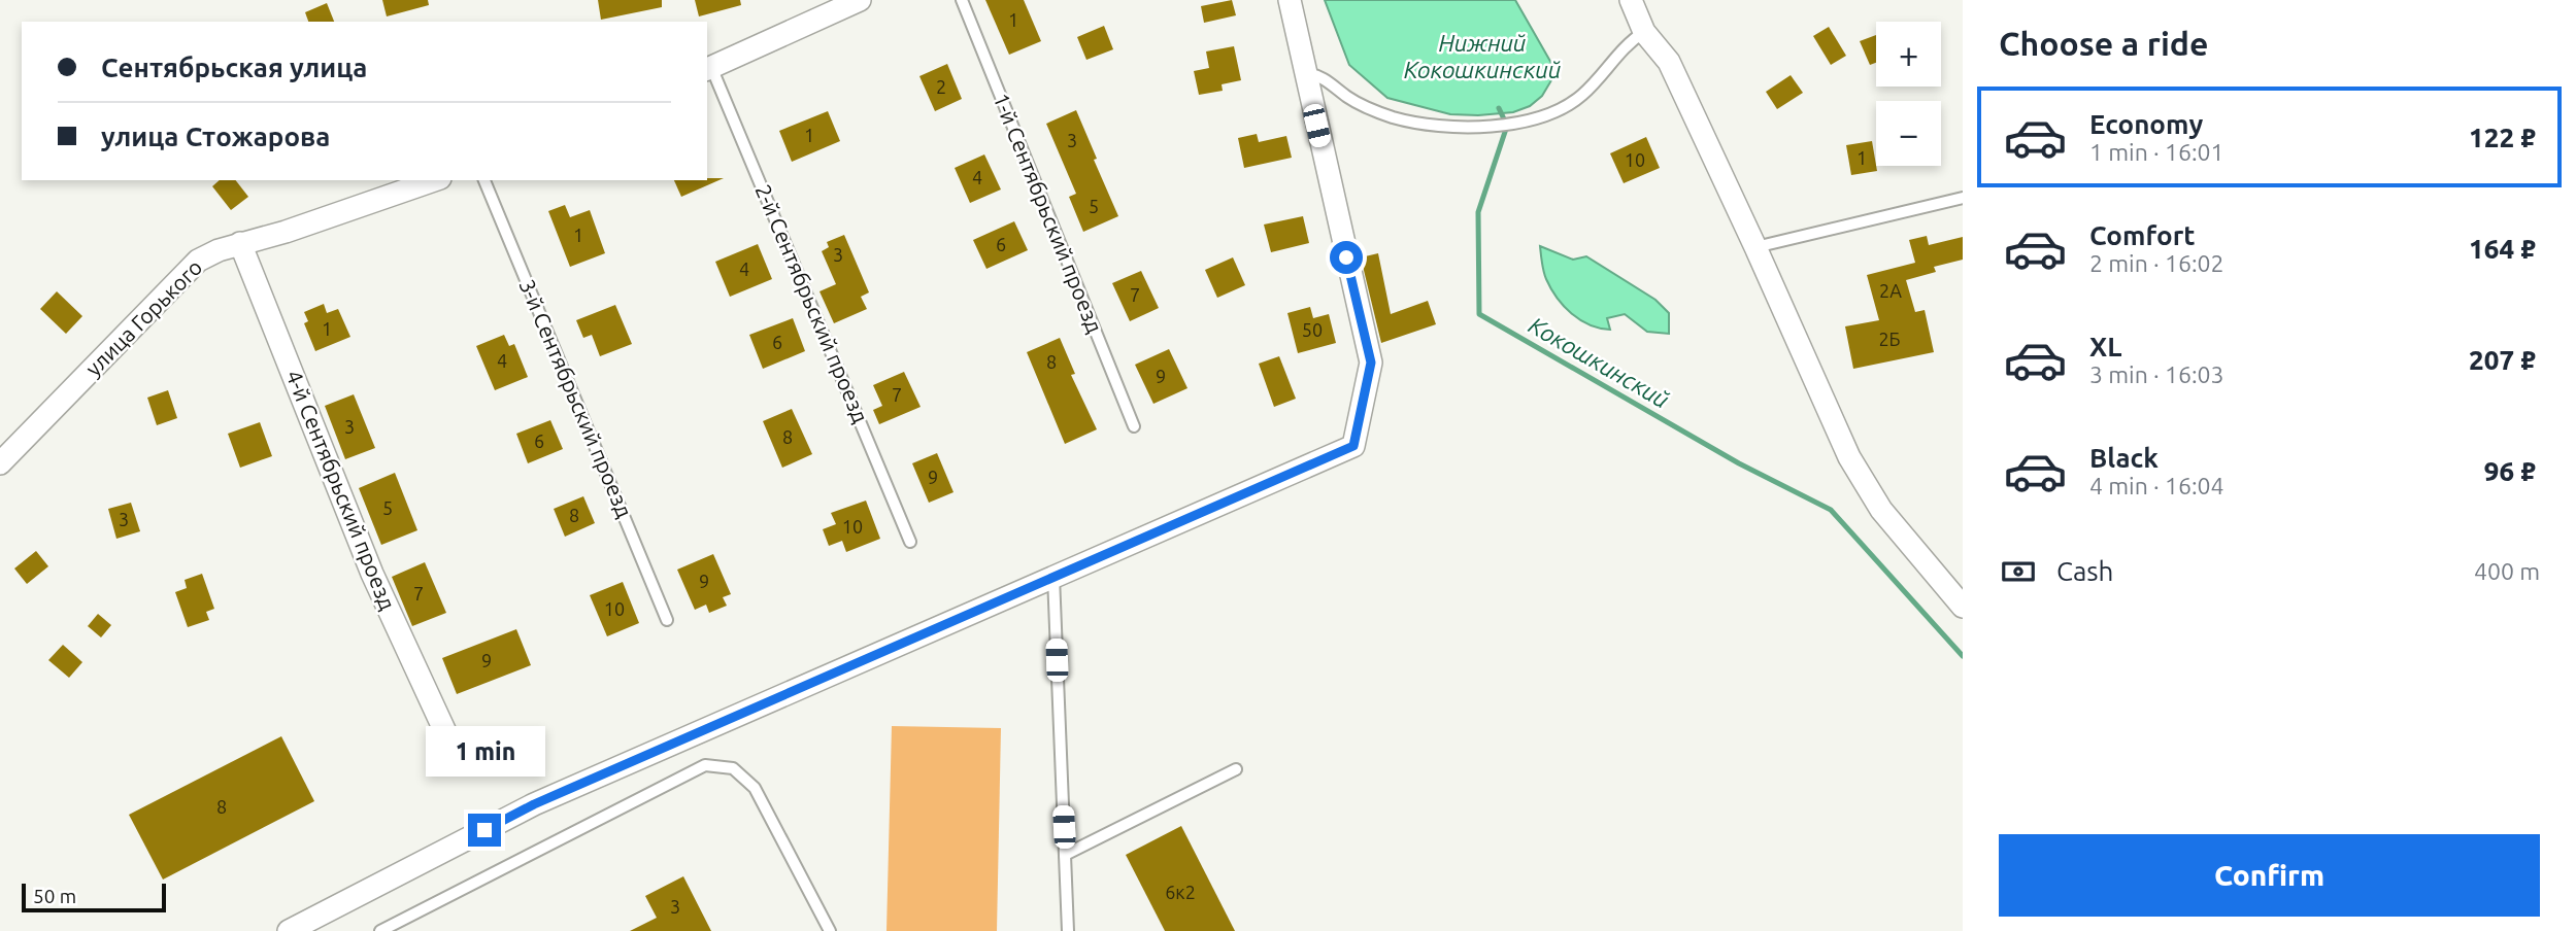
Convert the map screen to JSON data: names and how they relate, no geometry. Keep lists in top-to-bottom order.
{
  "streets": {
    "street": ["улица Горького", "4-й Сентябрьский проезд"],
    "lane": ["1-й Сентябрьский проезд", "2-й Сентябрьский проезд", "3-й Сентябрьский проезд"]
  },
  "crossings": [
    ["улица Горького", "4-й Сентябрьский проезд"]
  ],
  "water": ["Нижний Кокошкинский", "Кокошкинский"],
  "house_numbers": [
    "1",
    "2",
    "1",
    "3",
    "1",
    "10",
    "4",
    "5",
    "1",
    "6",
    "3",
    "4",
    "2А",
    "7",
    "1",
    "50",
    "2Б",
    "6",
    "4",
    "8",
    "9",
    "7",
    "3",
    "8",
    "6",
    "9",
    "5",
    "8",
    "3",
    "10",
    "9",
    "7",
    "10",
    "9",
    "8",
    "6к2",
    "3"
  ],
  "scale_bar": "50 m",
  "page": {
    "heading": "Choose a ride",
    "map_buttons": ["+", "−"],
    "banner": ["Сентябрьская улица", "улица Стожарова"],
    "list": [
      {
        "name": "Economy",
        "note": "1 min · 16:01",
        "value": "122 ₽"
      },
      {
        "name": "Comfort",
        "note": "2 min · 16:02",
        "value": "164 ₽"
      },
      {
        "name": "XL",
        "note": "3 min · 16:03",
        "value": "207 ₽"
      },
      {
        "name": "Black",
        "note": "4 min · 16:04",
        "value": "96 ₽"
      }
    ],
    "pay": ["Cash", "400 m"],
    "bubble": "1 min",
    "buttons": "Confirm",
    "scale": "50 m"
  }
}
